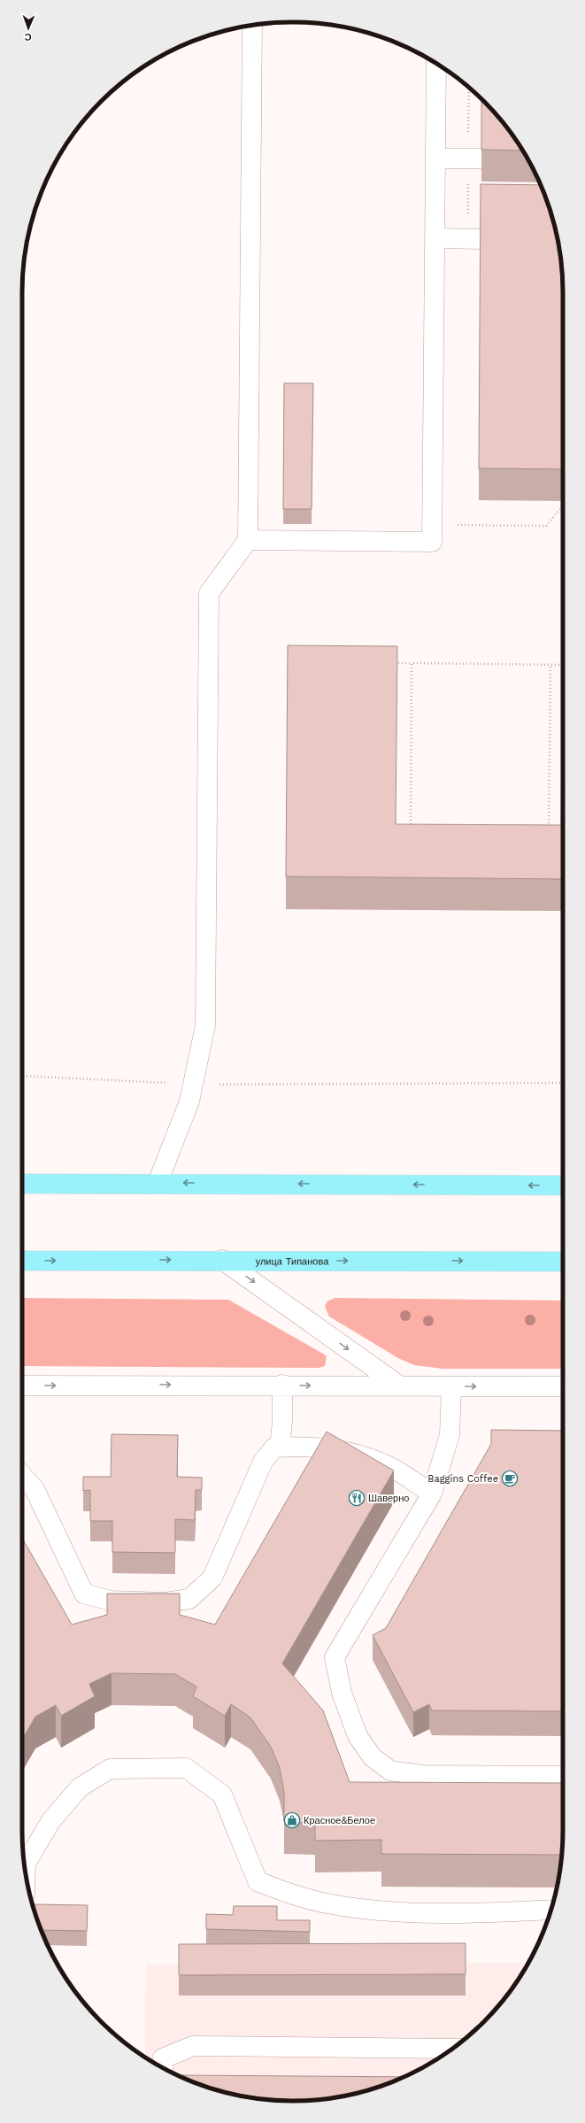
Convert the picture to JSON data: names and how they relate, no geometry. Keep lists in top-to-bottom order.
{
  "streets": {
    "main road": ["улица Типанова"]
  },
  "places": {
    "cafe": ["Baggins Coffee"],
    "restaurant": ["Шаверно"],
    "shop": ["Красное&Белое"]
  },
  "north": "bottom"
}
